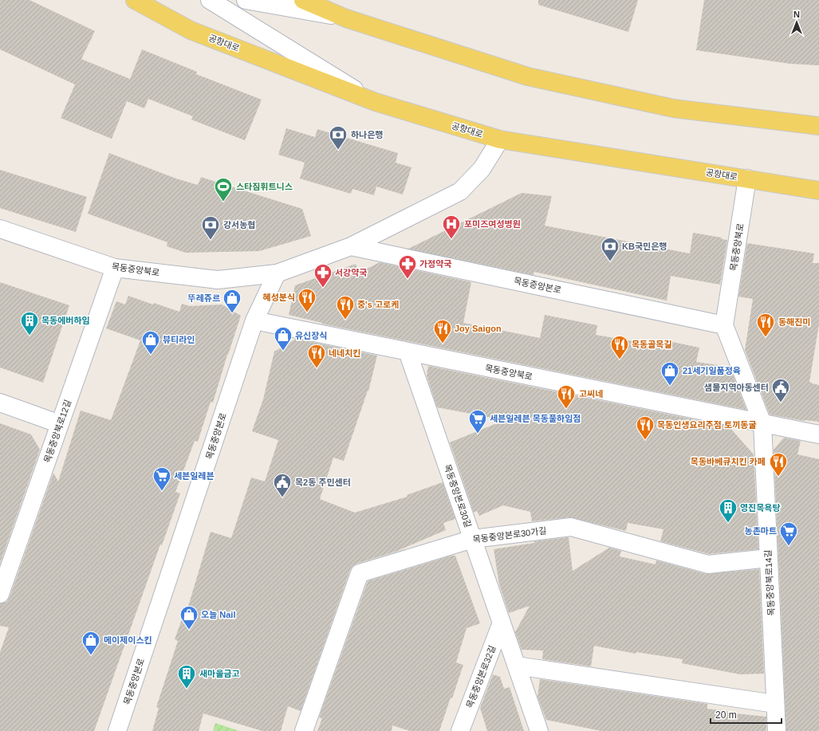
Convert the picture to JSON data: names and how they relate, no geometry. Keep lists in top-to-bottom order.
{
  "streets": {
    "main road": ["공항대로"],
    "street": [
      "목동중앙북로",
      "목동중앙본로",
      "목동중앙북로12길",
      "목동중앙본로30길",
      "목동중앙본로30가길",
      "목동중앙북로14길",
      "목동중앙본로32길"
    ]
  },
  "crossings": [
    ["공항대로", "목동중앙북로"],
    ["목동중앙북로", "목동중앙본로"],
    ["목동중앙북로", "목동중앙북로12길"],
    ["목동중앙북로", "목동중앙본로30길"],
    ["목동중앙북로", "목동중앙북로14길"],
    ["목동중앙본로30길", "목동중앙본로30가길"],
    ["목동중앙본로30길", "목동중앙본로32길"],
    ["목동중앙본로30가길", "목동중앙북로14길"]
  ],
  "places": {
    "bank": ["하나은행", "강서농협", "KB국민은행"],
    "sports": ["스타짐휘트니스"],
    "hospital": ["포미즈여성병원"],
    "pharmacy": ["가정약국", "서강약국"],
    "restaurant": [
      "혜성분식",
      "중's 고로케",
      "동해진미",
      "Joy Saigon",
      "목동골목길",
      "네네치킨",
      "고씨네",
      "목동인생요리주점 토끼동굴",
      "목동바베큐치킨 카페"
    ],
    "shop": [
      "뚜레쥬르",
      "유신장식",
      "뷰티라인",
      "21세기일품정육",
      "오늘 Nail",
      "메이제이스킨"
    ],
    "building": ["목동에버하임", "영진목욕탕", "새마을금고"],
    "public building": ["샘물지역아동센터", "목2동 주민센터"],
    "supermarket": ["세븐일레븐 목동풀하임점", "세븐일레븐", "농촌마트"]
  },
  "scale_bar": "20 m",
  "north": "top"
}
